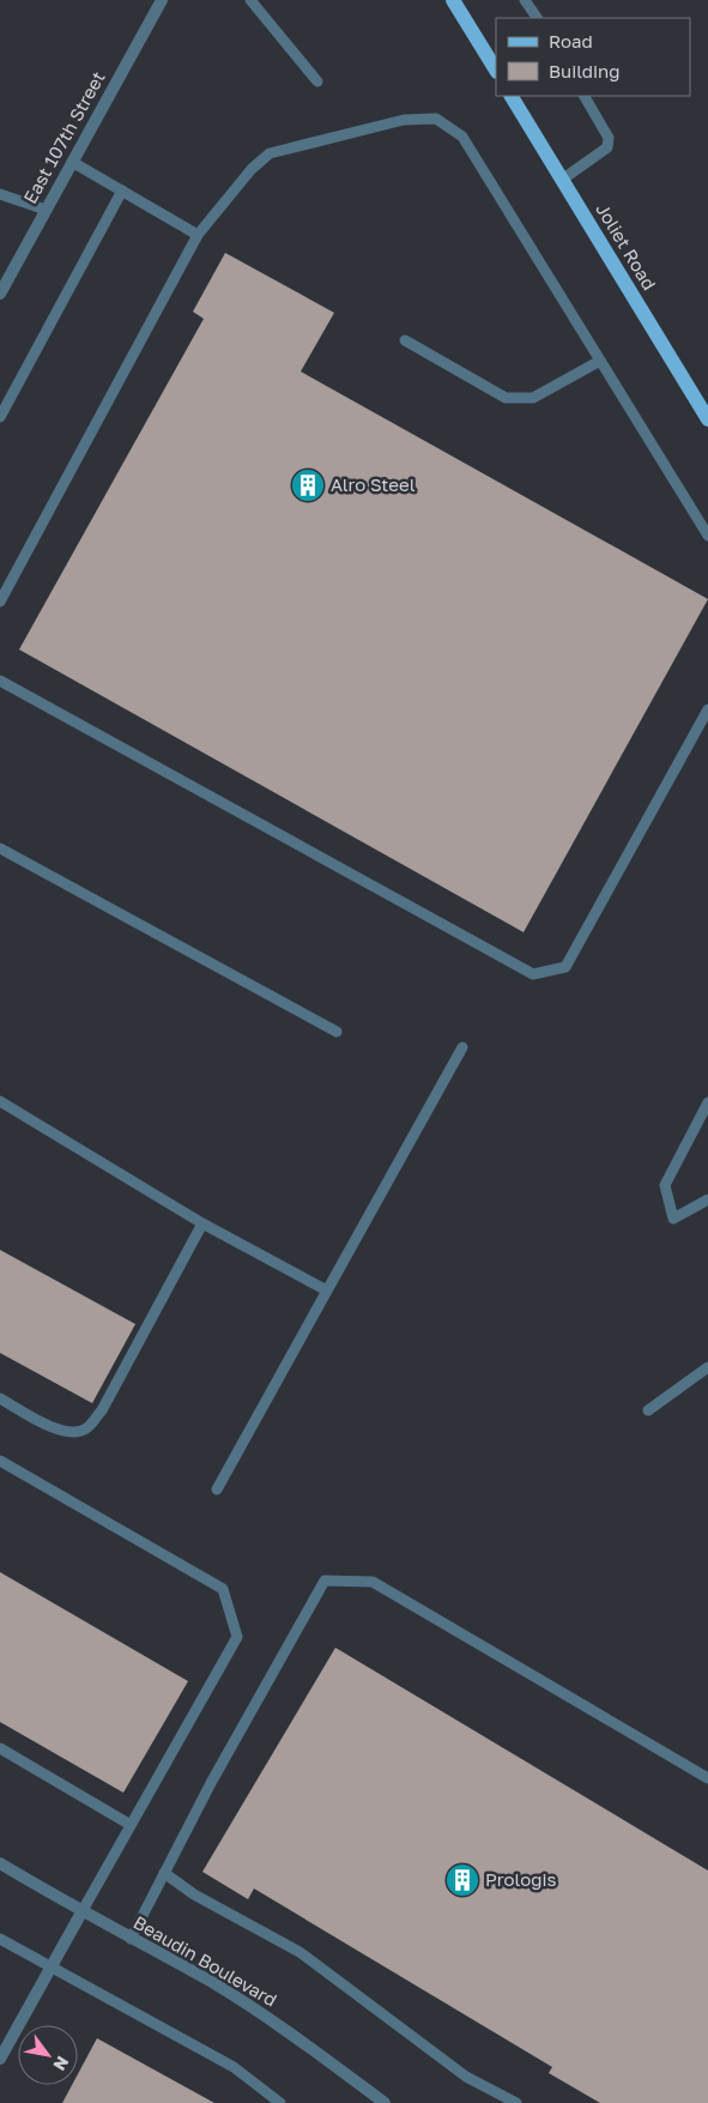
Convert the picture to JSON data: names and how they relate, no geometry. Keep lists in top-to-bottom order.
{
  "streets": {
    "main road": ["Joliet Road"],
    "street": ["East 107th Street", "Beaudin Boulevard"]
  },
  "places": {
    "building": ["Alro Steel", "Prologis"]
  },
  "legend": ["Road", "Building"],
  "north": "bottom right"
}
